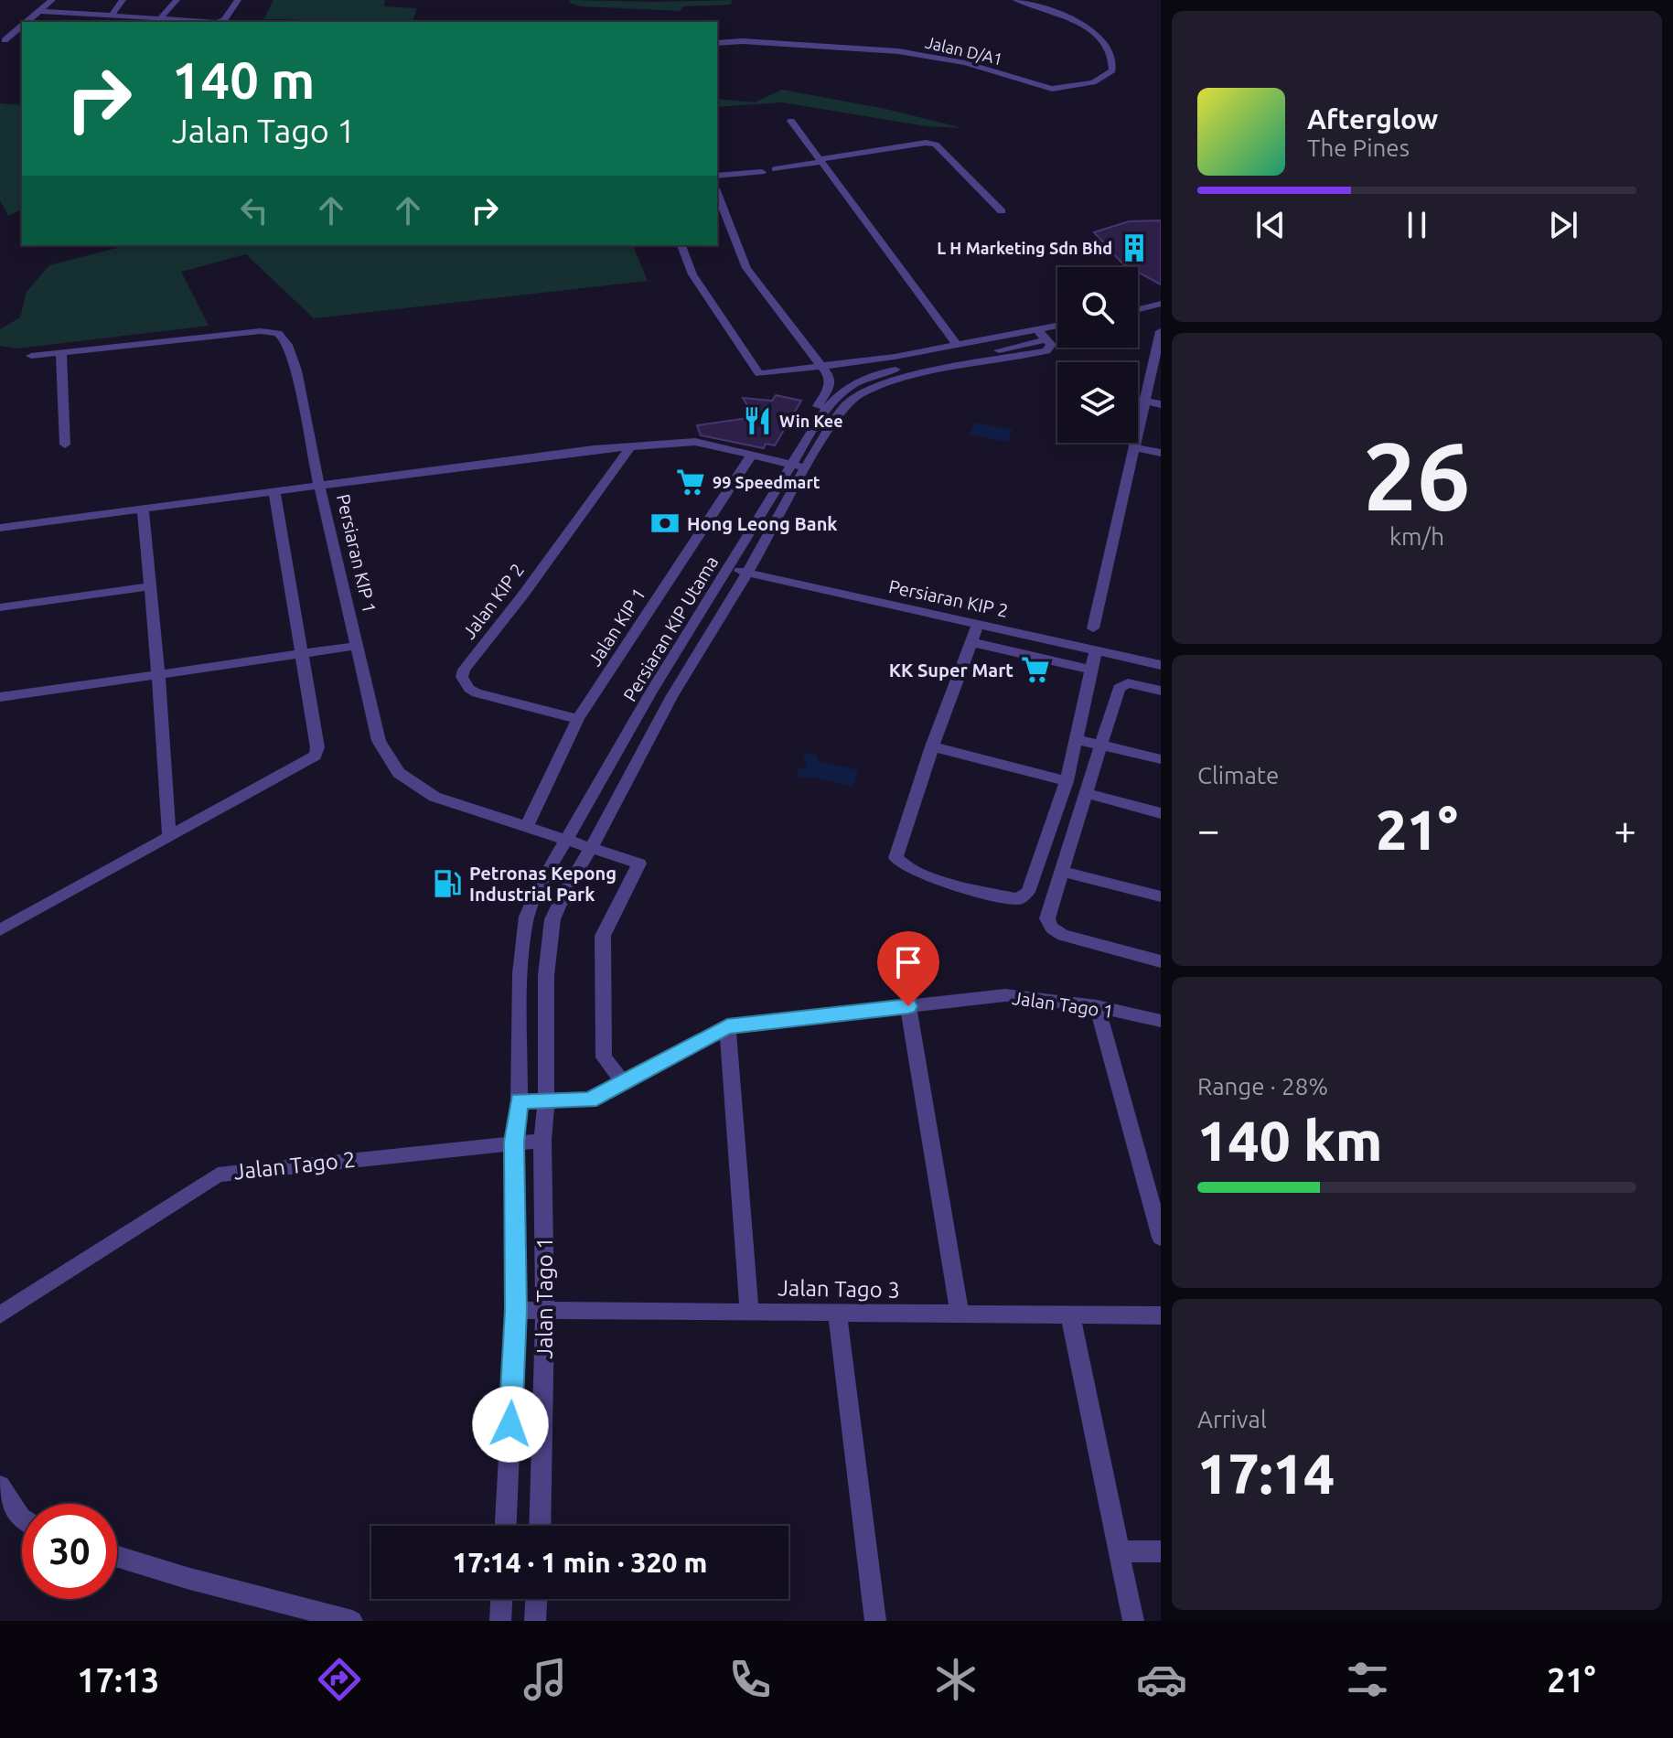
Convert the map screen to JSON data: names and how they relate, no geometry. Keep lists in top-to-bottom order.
{
  "streets": {
    "street": [
      "Jalan D/A1",
      "Persiaran KIP 1",
      "Persiaran KIP 2",
      "Jalan KIP 2",
      "Jalan KIP 1",
      "Persiaran KIP Utama",
      "Jalan Tago 1",
      "Jalan Tago 2",
      "Jalan Tago 3"
    ]
  },
  "crossings": [
    ["Persiaran KIP 1", "Jalan KIP 2"],
    ["Persiaran KIP 1", "Jalan KIP 1"],
    ["Persiaran KIP 1", "Persiaran KIP Utama"],
    ["Persiaran KIP 1", "Jalan Tago 1"],
    ["Persiaran KIP 2", "Persiaran KIP Utama"],
    ["Jalan KIP 2", "Jalan KIP 1"],
    ["Persiaran KIP Utama", "Jalan Tago 1"],
    ["Jalan Tago 1", "Jalan Tago 2"],
    ["Jalan Tago 1", "Jalan Tago 3"]
  ],
  "places": {
    "building": ["L H Marketing Sdn Bhd"],
    "restaurant": ["Win Kee"],
    "supermarket": ["99 Speedmart", "KK Super Mart"],
    "bank": ["Hong Leong Bank"],
    "fuel station": ["Petronas Kepong Industrial Park"]
  },
  "page": {
    "turn": ["140 m", "Jalan Tago 1"],
    "song": ["Afterglow", "The Pines"],
    "tile": [
      ["26", "km/h"],
      "Climate",
      ["Range · 28%", "140 km"],
      ["Arrival", "17:14"]
    ],
    "heat": ["−", "21°", "+"],
    "limit": "30",
    "trip": "17:14 · 1 min · 320 m",
    "tabs": ["17:13", "21°"]
  }
}
